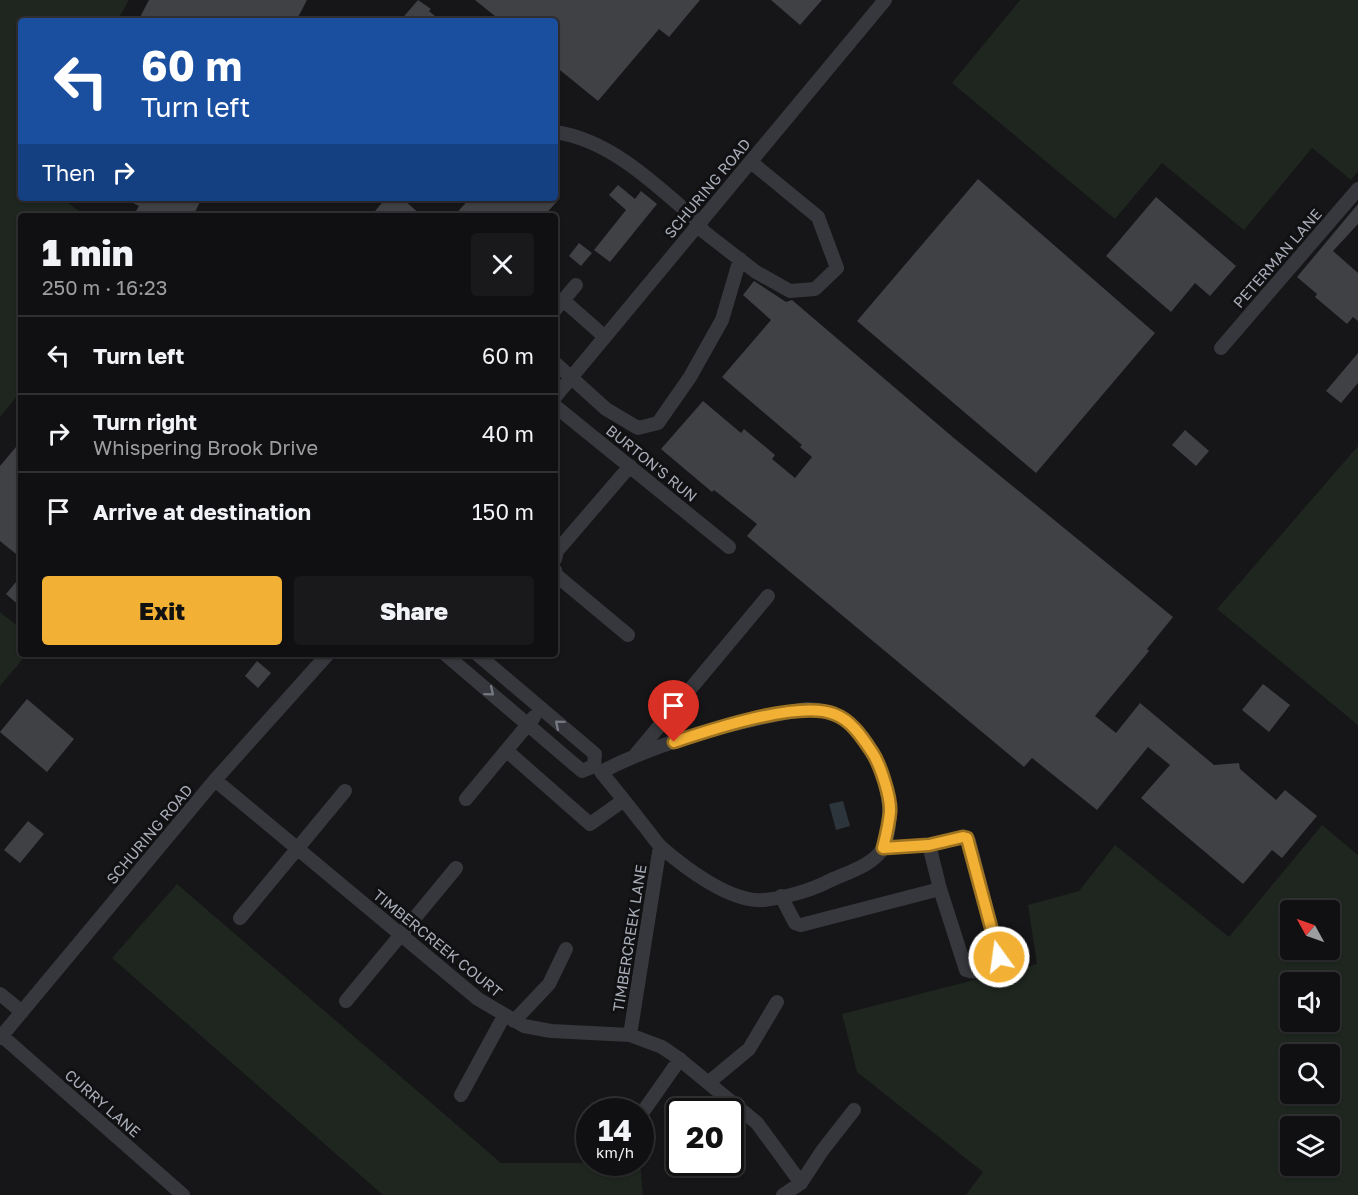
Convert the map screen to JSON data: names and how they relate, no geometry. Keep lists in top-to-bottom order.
{
  "streets": {
    "street": [
      "SCHURING ROAD",
      "PETERMAN LANE",
      "BURTON'S RUN",
      "TIMBERCREEK LANE",
      "TIMBERCREEK COURT",
      "CURRY LANE"
    ]
  },
  "crossings": [
    ["SCHURING ROAD", "TIMBERCREEK COURT"],
    ["SCHURING ROAD", "CURRY LANE"],
    ["TIMBERCREEK LANE", "TIMBERCREEK COURT"]
  ],
  "north": "top left",
  "page": {
    "turn": ["60 m", "Turn left"],
    "then": "Then",
    "heading": ["1 min", "250 m · 16:23"],
    "list": [
      {
        "name": "Turn left",
        "value": "60 m"
      },
      {
        "name": "Turn right",
        "note": "Whispering Brook Drive",
        "value": "40 m"
      },
      {
        "name": "Arrive at destination",
        "value": "150 m"
      }
    ],
    "buttons": ["Exit", "Share"],
    "speed": "14 km/h",
    "limit": "20"
  }
}
